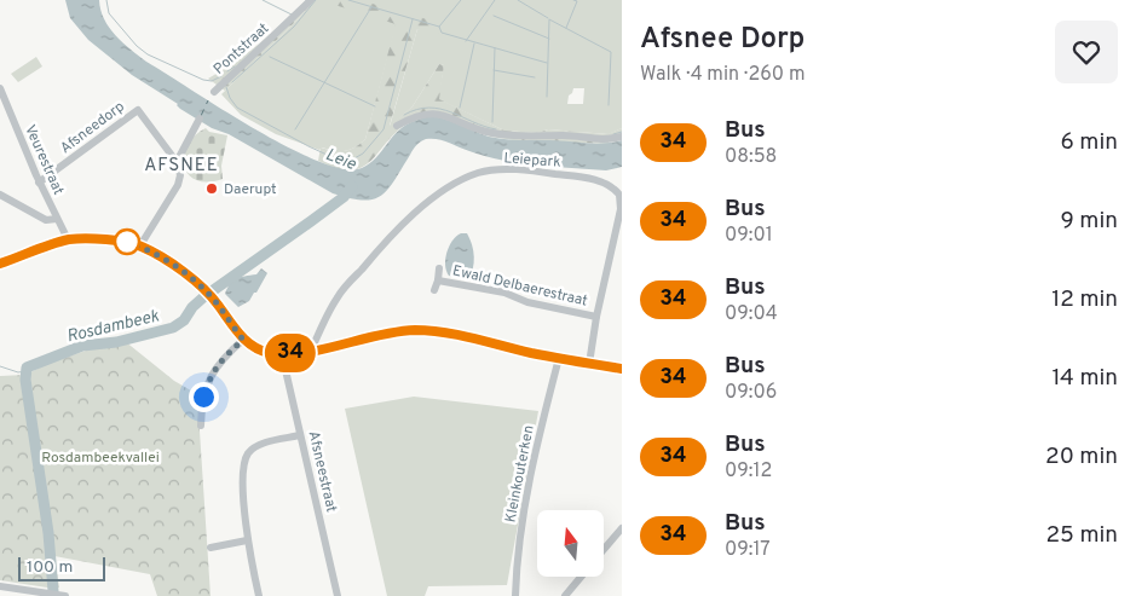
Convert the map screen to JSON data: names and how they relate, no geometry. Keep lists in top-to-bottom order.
{
  "streets": {
    "street": [
      "Pontstraat",
      "Afsneedorp",
      "Veurestraat",
      "Leiepark",
      "Ewald Delbaerestraat",
      "Afsneestraat",
      "Kleinkouterken"
    ]
  },
  "crossings": [
    ["Afsneedorp", "Veurestraat"],
    ["Leiepark", "Ewald Delbaerestraat"]
  ],
  "districts": ["AFSNEE"],
  "water": ["Leie", "Rosdambeek"],
  "parks": ["Rosdambeekvallei"],
  "places": ["Daerupt"],
  "lines": ["bus line 34"],
  "scale_bar": "100 m",
  "north": "top",
  "page": {
    "on_map": "34",
    "heading": ["Afsnee Dorp", "Walk · 4 min · 260 m"],
    "list": [
      {
        "mark": "34",
        "name": "Bus",
        "note": "08:58",
        "value": "6 min"
      },
      {
        "mark": "34",
        "name": "Bus",
        "note": "09:01",
        "value": "9 min"
      },
      {
        "mark": "34",
        "name": "Bus",
        "note": "09:04",
        "value": "12 min"
      },
      {
        "mark": "34",
        "name": "Bus",
        "note": "09:06",
        "value": "14 min"
      },
      {
        "mark": "34",
        "name": "Bus",
        "note": "09:12",
        "value": "20 min"
      },
      {
        "mark": "34",
        "name": "Bus",
        "note": "09:17",
        "value": "25 min"
      }
    ],
    "scale": "100 m"
  }
}
